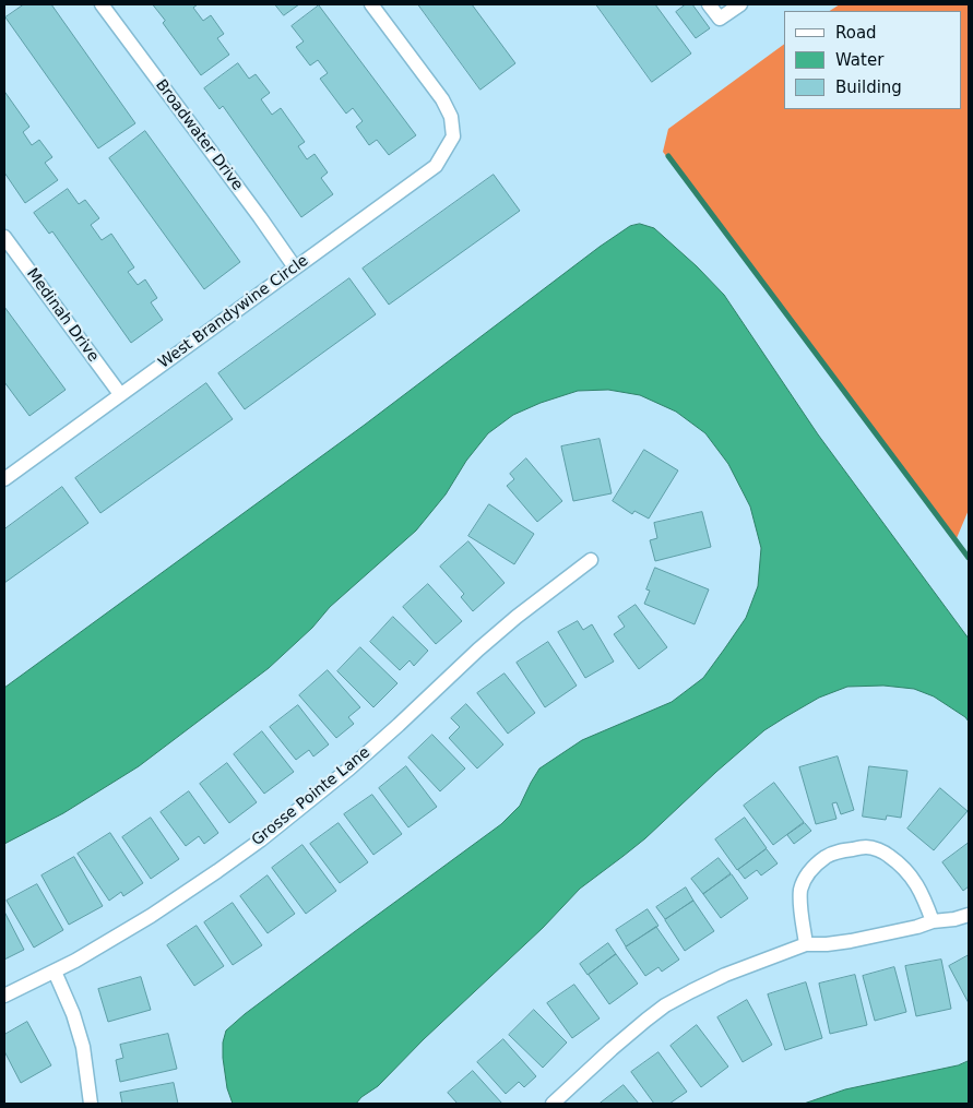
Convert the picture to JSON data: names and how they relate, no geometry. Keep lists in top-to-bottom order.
{
  "streets": {
    "street": [
      "Broadwater Drive",
      "West Brandywine Circle",
      "Medinah Drive",
      "Grosse Pointe Lane"
    ]
  },
  "crossings": [
    ["Broadwater Drive", "West Brandywine Circle"],
    ["West Brandywine Circle", "Medinah Drive"]
  ],
  "legend": ["Road", "Water", "Building"]
}
